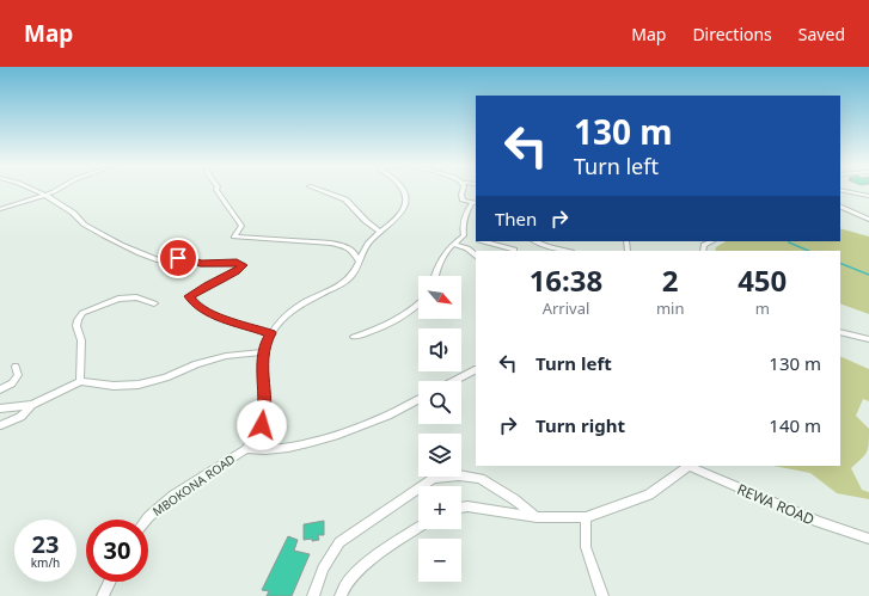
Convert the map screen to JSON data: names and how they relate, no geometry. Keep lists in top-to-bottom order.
{
  "streets": {
    "street": ["MBOKONA ROAD", "REWA ROAD"]
  },
  "north": "bottom right",
  "page": {
    "header": "Map",
    "nav": ["Map", "Directions", "Saved"],
    "turn": ["130 m", "Turn left"],
    "then": "Then",
    "eta": [
      "16:38",
      "Arrival",
      "2",
      "min",
      "450",
      "m"
    ],
    "map_buttons": ["+", "−"],
    "list": [
      {
        "name": "Turn left",
        "value": "130 m"
      },
      {
        "name": "Turn right",
        "value": "140 m"
      }
    ],
    "speed": "23 km/h",
    "limit": "30"
  }
}
